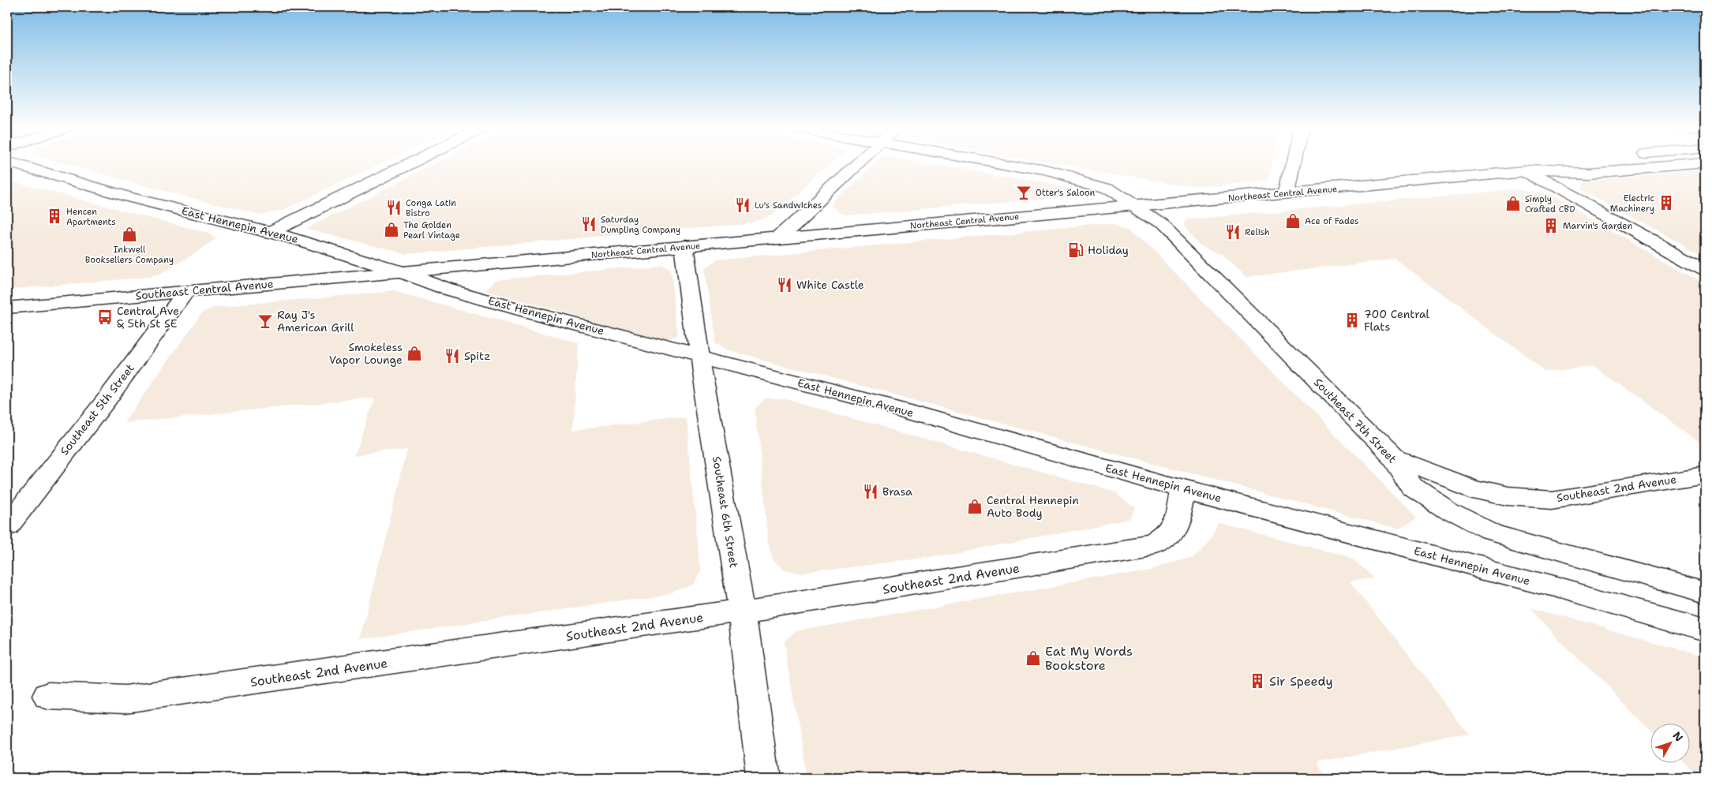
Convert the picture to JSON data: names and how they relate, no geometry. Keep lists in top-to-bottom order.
{
  "streets": {
    "main road": [
      "Northeast Central Avenue",
      "East Hennepin Avenue",
      "Southeast Central Avenue",
      "Southeast 5th Street",
      "Southeast 7th Street",
      "Southeast 2nd Avenue",
      "Southeast 6th Street"
    ]
  },
  "crossings": [
    ["Northeast Central Avenue", "East Hennepin Avenue"],
    ["Northeast Central Avenue", "Southeast Central Avenue"],
    ["Northeast Central Avenue", "Southeast 7th Street"],
    ["Northeast Central Avenue", "Southeast 6th Street"],
    ["East Hennepin Avenue", "Southeast Central Avenue"],
    ["East Hennepin Avenue", "Southeast 2nd Avenue"],
    ["East Hennepin Avenue", "Southeast 6th Street"],
    ["Southeast Central Avenue", "Southeast 5th Street"],
    ["Southeast 7th Street", "Southeast 2nd Avenue"],
    ["Southeast 2nd Avenue", "Southeast 6th Street"]
  ],
  "places": {
    "bar": ["Otter's Saloon", "Ray J's American Grill"],
    "building": [
      "Electric Machinery",
      "Hencen Apartments",
      "Marvin's Garden",
      "700 Central Flats",
      "Sir Speedy"
    ],
    "shop": [
      "Simply Crafted CBD",
      "Ace of Fades",
      "The Golden Pearl Vintage",
      "Inkwell Booksellers Company",
      "Smokeless Vapor Lounge",
      "Central Hennepin Auto Body",
      "Eat My Words Bookstore"
    ],
    "restaurant": [
      "Lu's Sandwiches",
      "Conga Latin Bistro",
      "Saturday Dumpling Company",
      "Relish",
      "White Castle",
      "Spitz",
      "Brasa"
    ],
    "fuel station": ["Holiday"],
    "bus stop": ["Central Ave & 5th St SE"]
  },
  "north": "top right"
}
